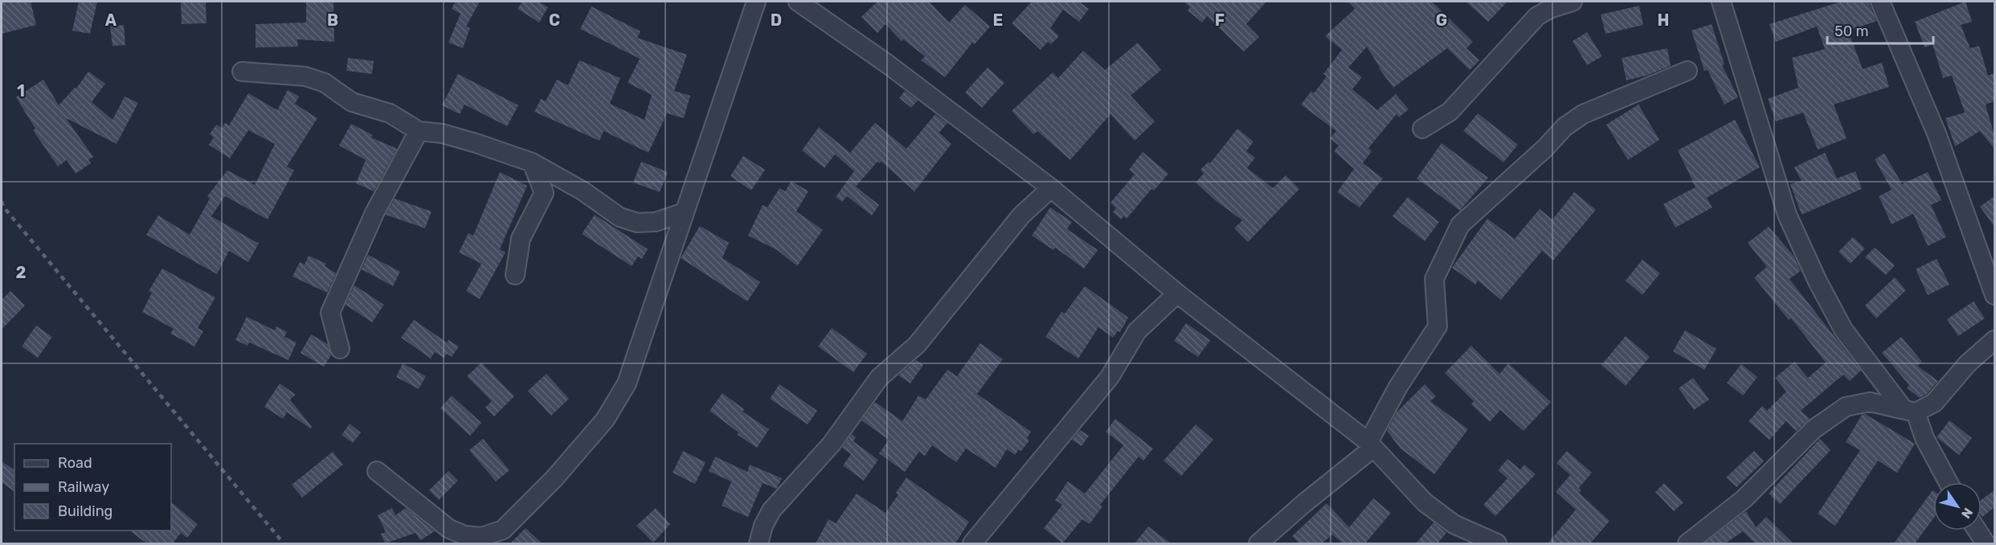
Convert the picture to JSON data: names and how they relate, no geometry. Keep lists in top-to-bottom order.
{
  "legend": ["Road", "Railway", "Building"],
  "scale_bar": "50 m",
  "north": "bottom right",
  "grid": {
    "columns": [
      "A",
      "B",
      "C",
      "D",
      "E",
      "F",
      "G",
      "H"
    ],
    "rows": ["1", "2"]
  }
}
